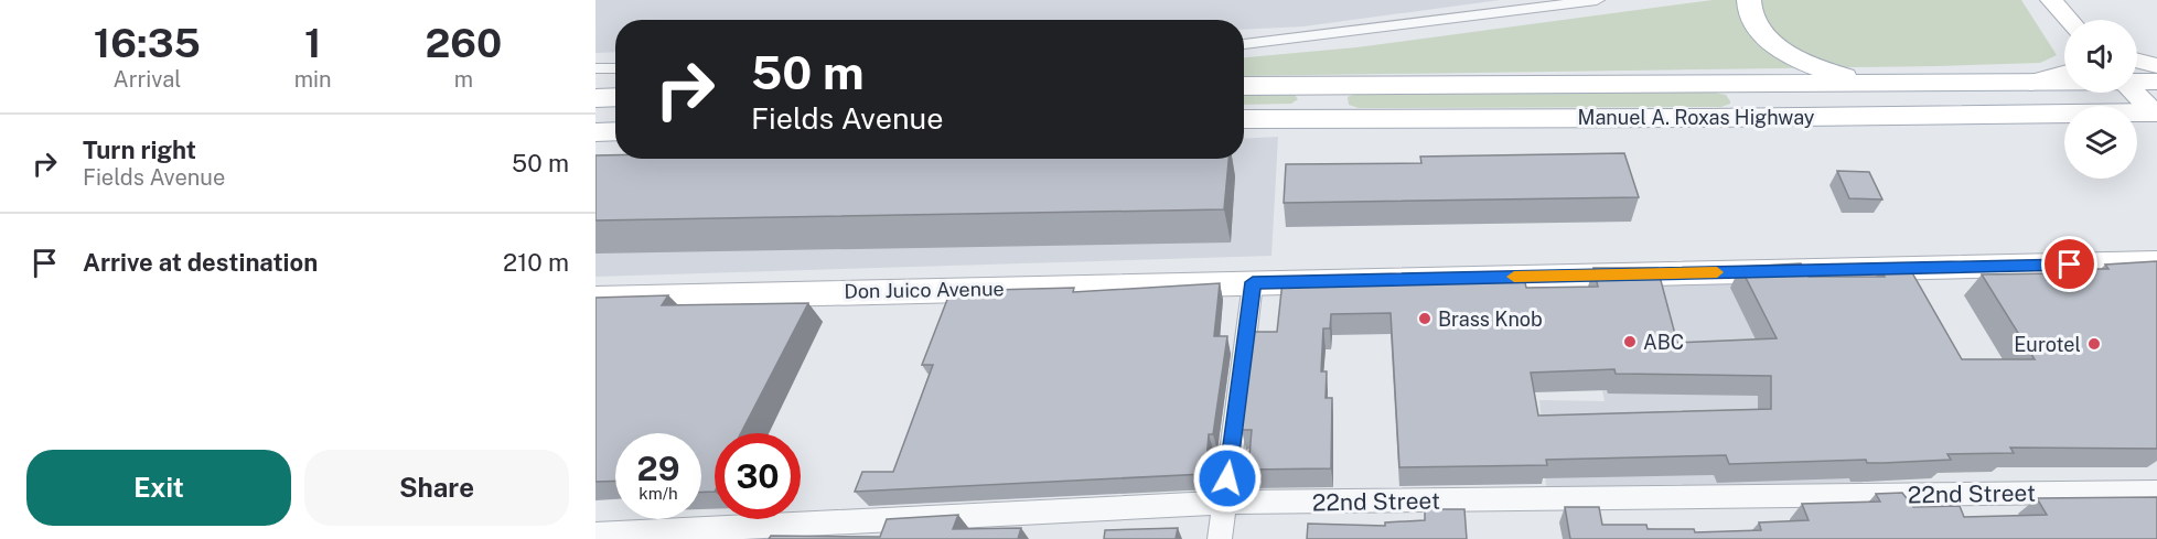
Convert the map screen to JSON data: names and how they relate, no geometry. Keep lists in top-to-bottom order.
{
  "streets": {
    "main road": ["Manuel A. Roxas Highway", "Don Juico Avenue"],
    "street": ["22nd Street"]
  },
  "places": ["Brass Knob", "ABC", "Eurotel"],
  "page": {
    "eta": [
      "16:35",
      "Arrival",
      "1",
      "min",
      "260",
      "m"
    ],
    "turn": ["50 m", "Fields Avenue"],
    "list": [
      {
        "name": "Turn right",
        "note": "Fields Avenue",
        "value": "50 m"
      },
      {
        "name": "Arrive at destination",
        "value": "210 m"
      }
    ],
    "speed": "29 km/h",
    "limit": "30",
    "buttons": ["Exit", "Share"]
  }
}
